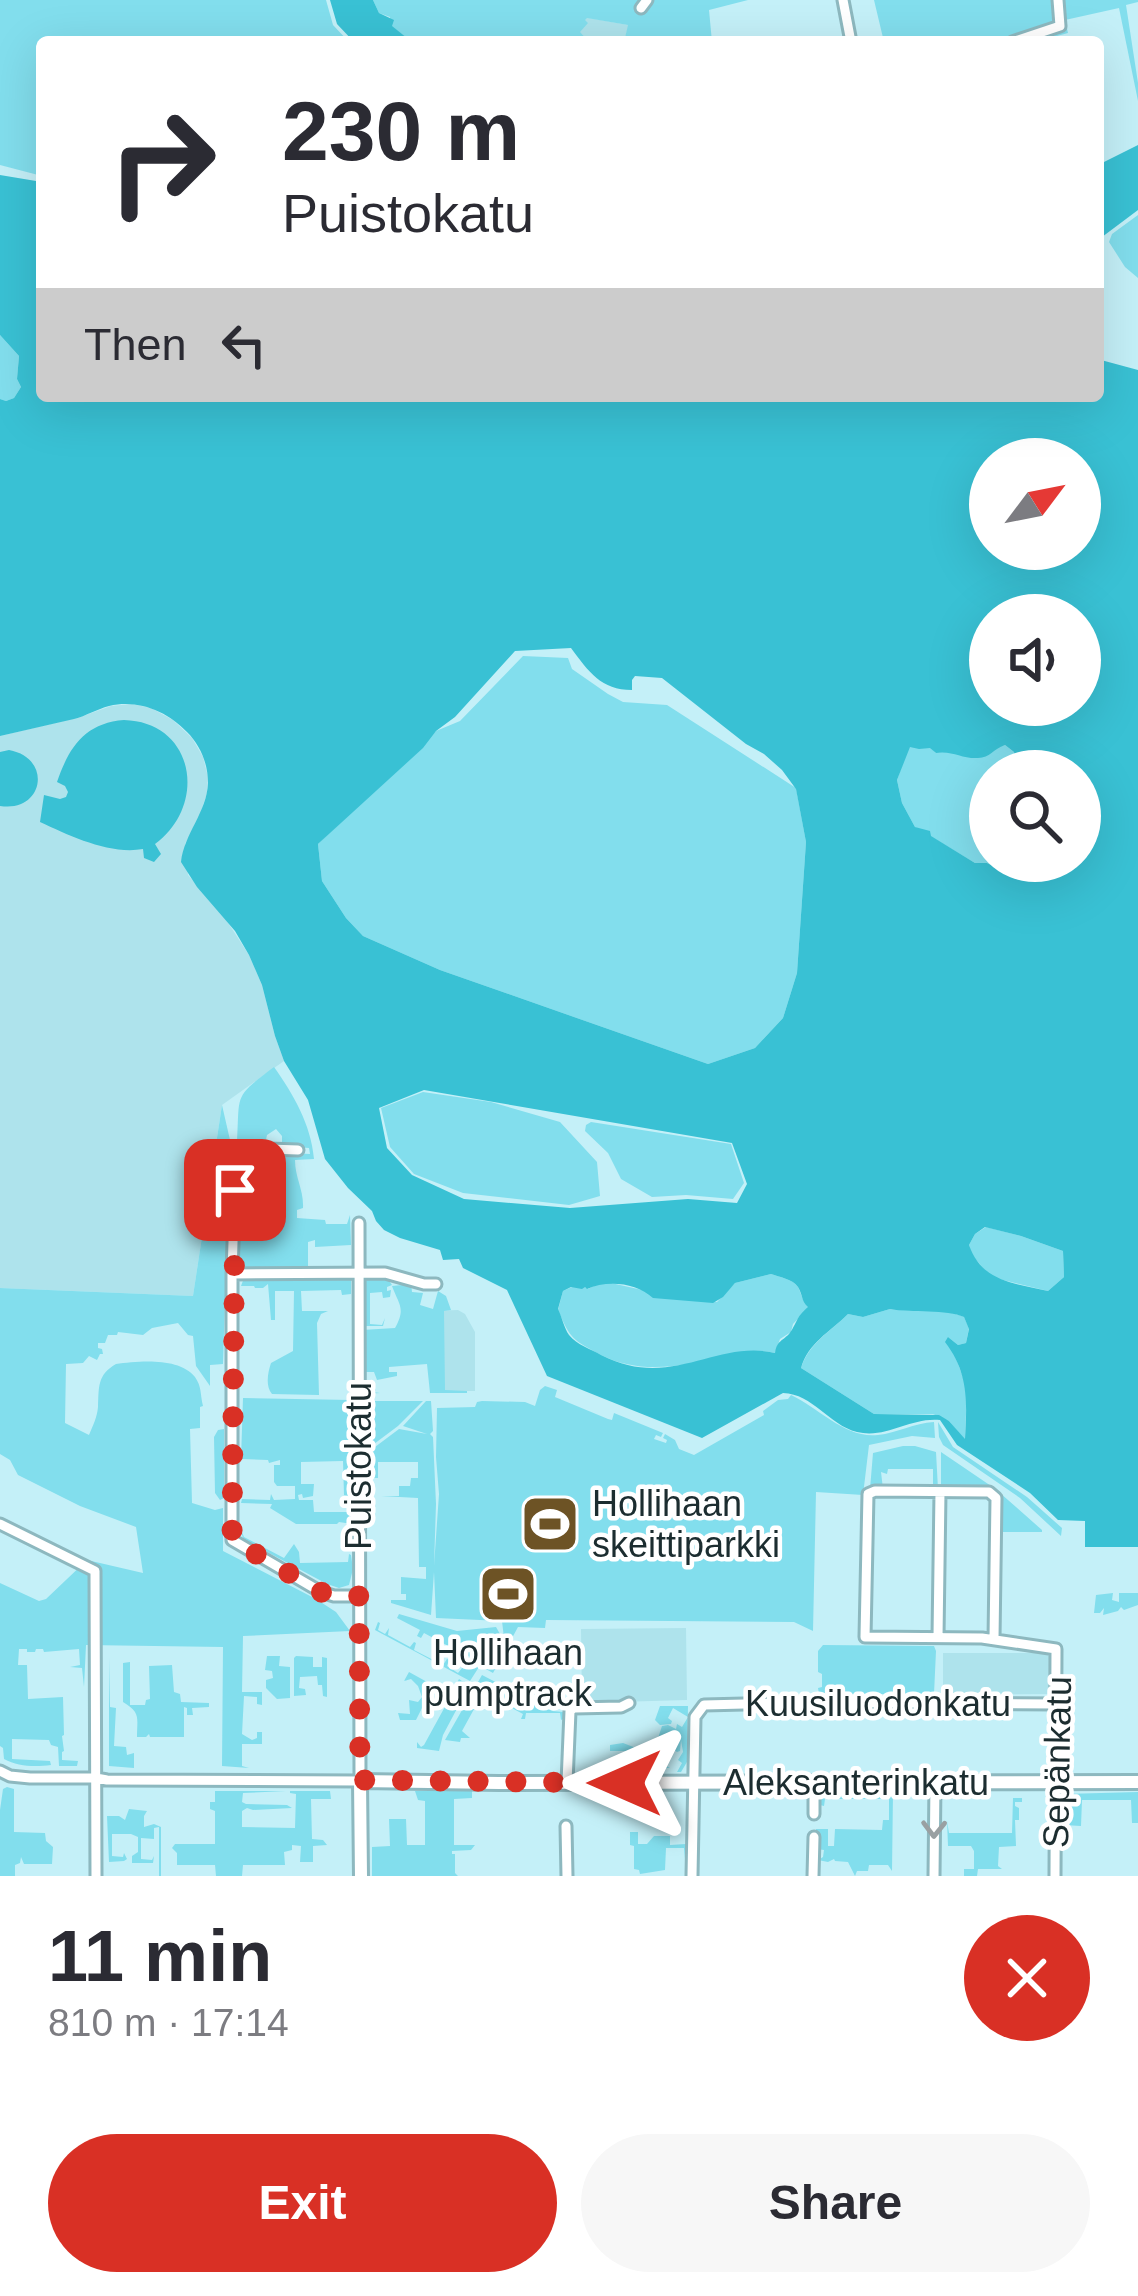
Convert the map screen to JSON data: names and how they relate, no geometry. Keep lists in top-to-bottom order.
{
  "streets": {
    "main road": ["Puistokatu", "Aleksanterinkatu"],
    "street": ["Kuusiluodonkatu", "Sepänkatu"]
  },
  "crossings": [
    ["Puistokatu", "Aleksanterinkatu"],
    ["Kuusiluodonkatu", "Sepänkatu"],
    ["Kuusiluodonkatu", "Aleksanterinkatu"],
    ["Sepänkatu", "Aleksanterinkatu"]
  ],
  "places": {
    "sports": ["Hollihaan skeittiparkki", "Hollihaan pumptrack"]
  },
  "north": "top right",
  "page": {
    "turn": ["230 m", "Puistokatu"],
    "then": "Then",
    "heading": ["11 min", "810 m · 17:14"],
    "buttons": ["Exit", "Share"]
  }
}
